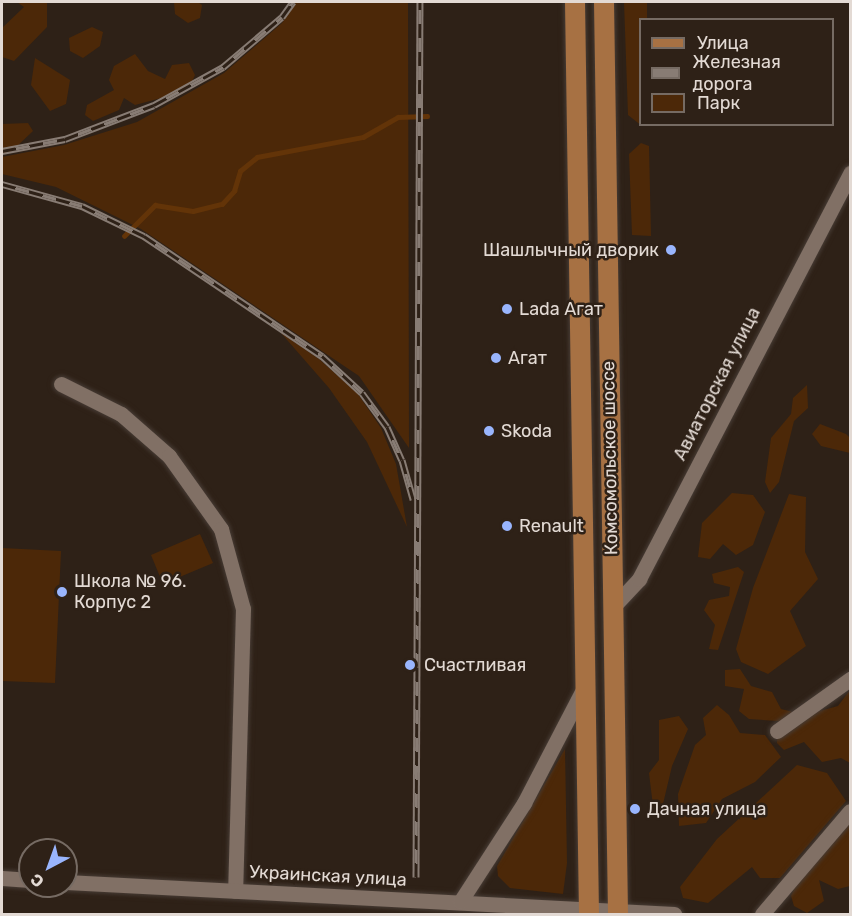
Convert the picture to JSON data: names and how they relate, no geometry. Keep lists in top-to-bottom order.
{
  "streets": {
    "main road": ["Комсомольское шоссе"],
    "street": ["Авиаторская улица", "Украинская улица"]
  },
  "crossings": [
    ["Авиаторская улица", "Комсомольское шоссе"],
    ["Комсомольское шоссе", "Украинская улица"]
  ],
  "places": [
    "Шашлычный дворик",
    "Lada Агат",
    "Агат",
    "Skoda",
    "Renault",
    "Школа № 96. Корпус 2",
    "Счастливая",
    "Дачная улица"
  ],
  "legend": ["Улица", "Железная дорога", "Парк"],
  "north": "bottom left"
}
